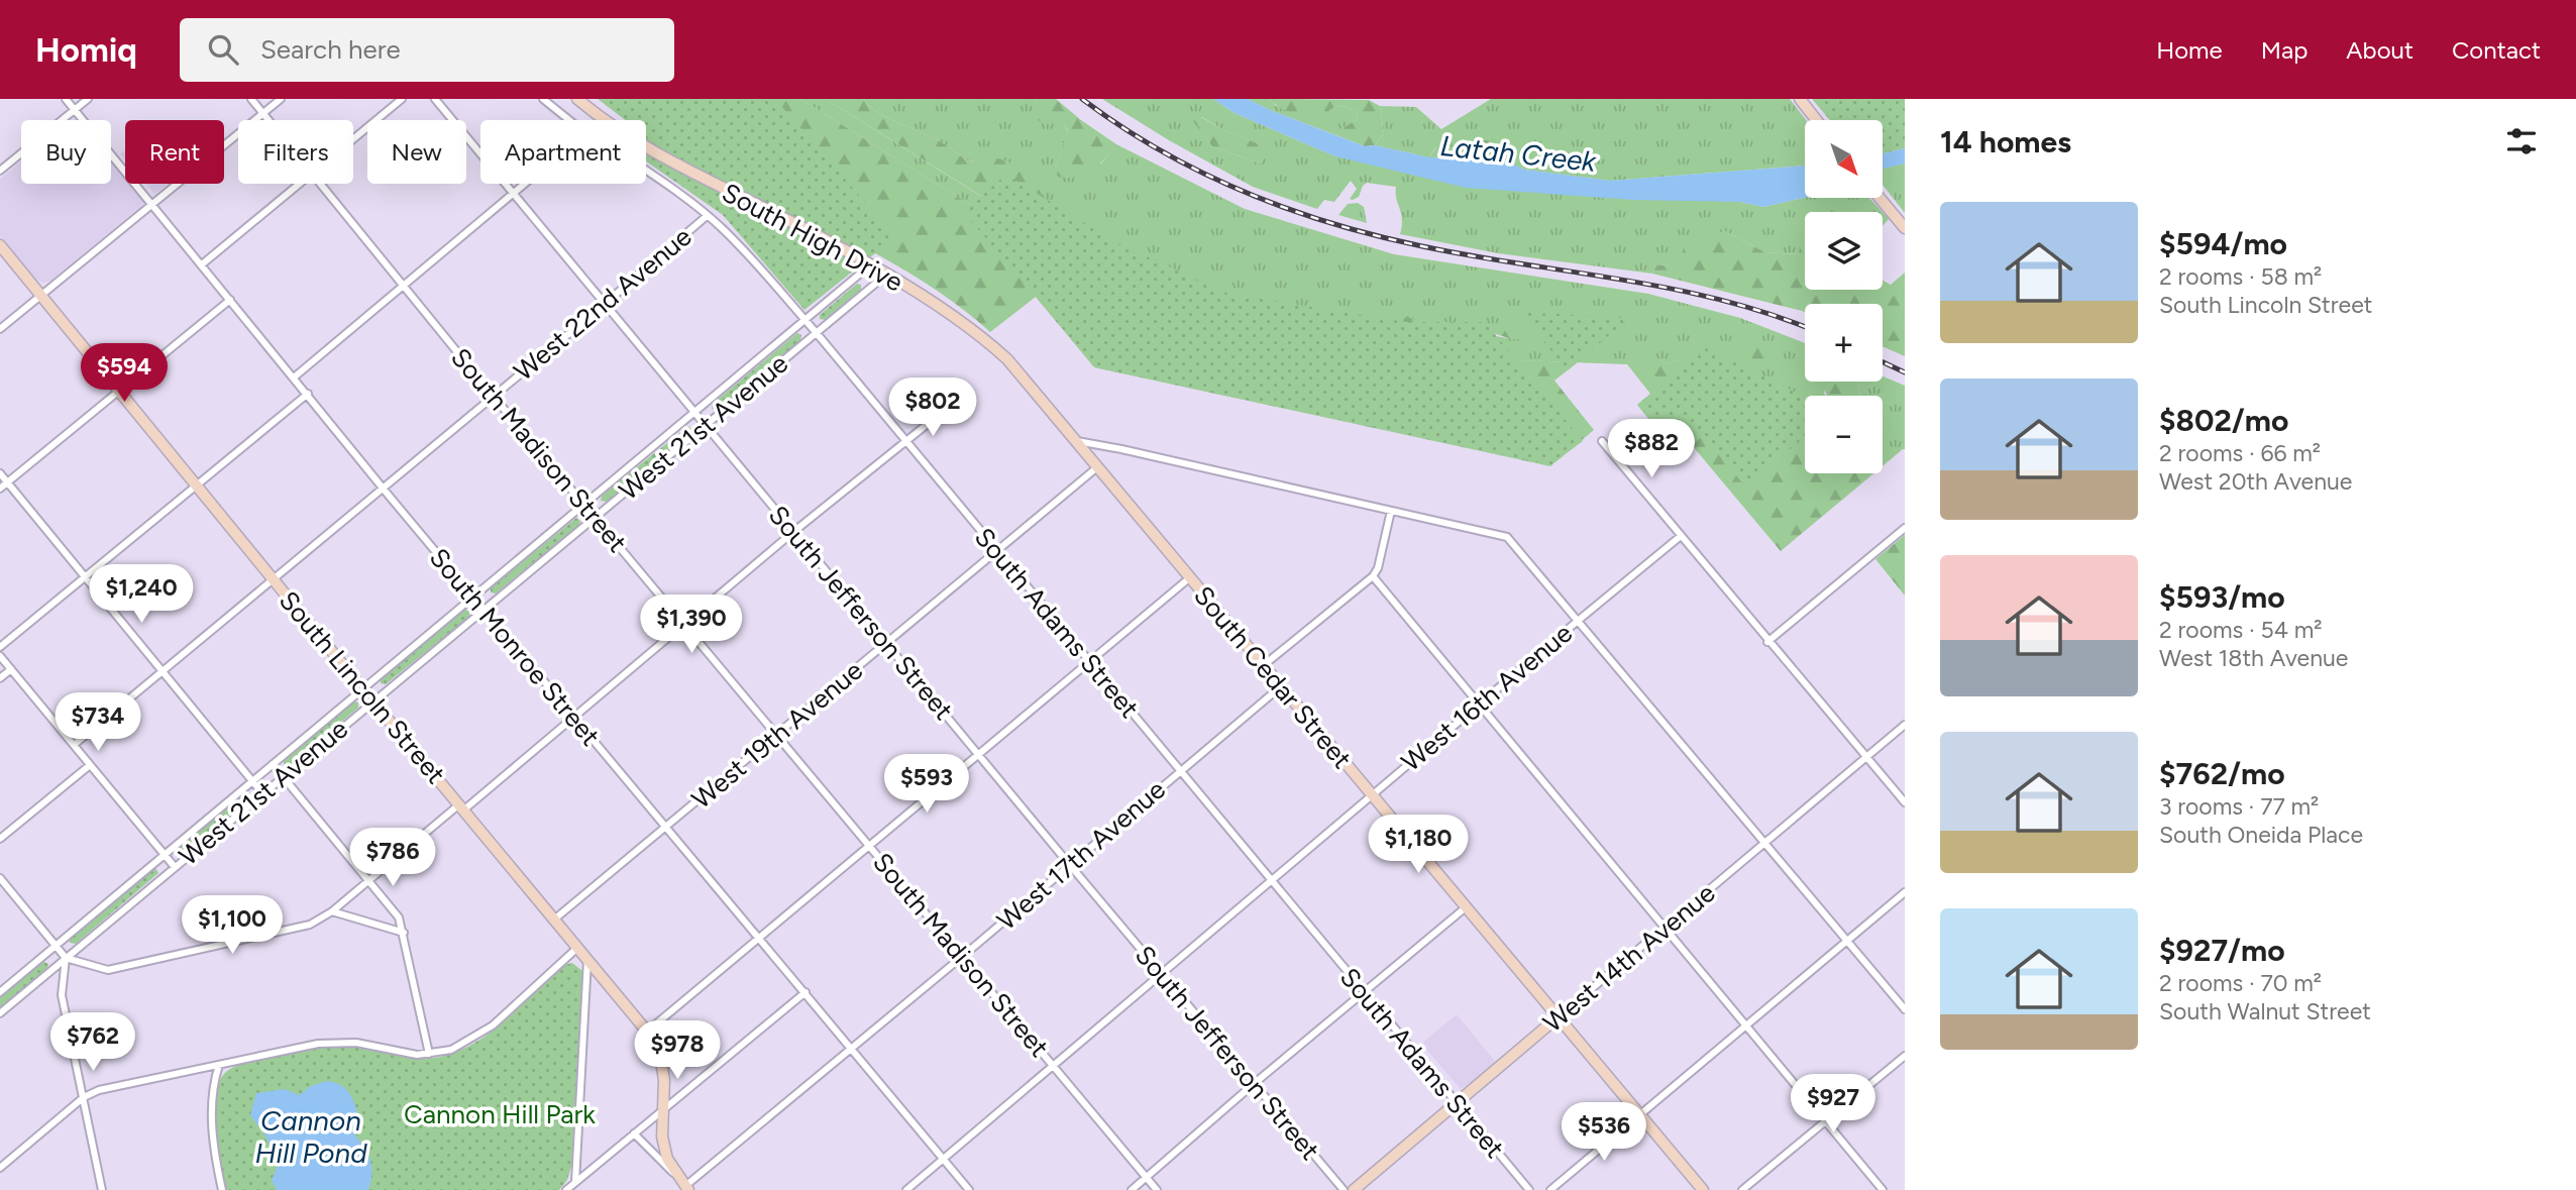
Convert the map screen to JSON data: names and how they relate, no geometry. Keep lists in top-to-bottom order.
{
  "streets": {
    "main road": [
      "South High Drive",
      "South Cedar Street",
      "South Lincoln Street",
      "West 14th Avenue"
    ],
    "street": [
      "West 22nd Avenue",
      "West 21st Avenue",
      "South Madison Street",
      "South Jefferson Street",
      "South Adams Street",
      "South Monroe Street",
      "West 16th Avenue",
      "West 19th Avenue",
      "West 17th Avenue"
    ]
  },
  "crossings": [
    ["South High Drive", "West 21st Avenue"],
    ["South High Drive", "South Cedar Street"],
    ["West 22nd Avenue", "South Madison Street"],
    ["West 22nd Avenue", "South Jefferson Street"],
    ["West 22nd Avenue", "South Adams Street"],
    ["West 22nd Avenue", "South Monroe Street"],
    ["West 22nd Avenue", "South Lincoln Street"],
    ["West 21st Avenue", "South Madison Street"],
    ["West 21st Avenue", "South Jefferson Street"],
    ["West 21st Avenue", "South Adams Street"],
    ["West 21st Avenue", "South Monroe Street"],
    ["West 21st Avenue", "South Lincoln Street"],
    ["South Madison Street", "West 16th Avenue"],
    ["South Madison Street", "West 19th Avenue"],
    ["South Madison Street", "West 17th Avenue"],
    ["South Jefferson Street", "West 16th Avenue"],
    ["South Jefferson Street", "West 19th Avenue"],
    ["South Jefferson Street", "West 17th Avenue"],
    ["South Adams Street", "West 16th Avenue"],
    ["South Adams Street", "West 19th Avenue"],
    ["South Adams Street", "West 17th Avenue"],
    ["South Adams Street", "West 14th Avenue"],
    ["South Monroe Street", "West 16th Avenue"],
    ["South Monroe Street", "West 19th Avenue"],
    ["South Monroe Street", "West 17th Avenue"],
    ["South Cedar Street", "West 16th Avenue"],
    ["South Cedar Street", "West 19th Avenue"],
    ["South Cedar Street", "West 17th Avenue"],
    ["South Cedar Street", "West 14th Avenue"],
    ["South Lincoln Street", "West 19th Avenue"],
    ["South Lincoln Street", "West 17th Avenue"]
  ],
  "water": ["Latah Creek", "Cannon Hill Pond"],
  "parks": ["Cannon Hill Park"],
  "north": "bottom right",
  "page": {
    "header": "Homiq",
    "search": "Search here",
    "nav": [
      "Home",
      "Map",
      "About",
      "Contact"
    ],
    "heading": "14 homes",
    "map_buttons": ["+", "−"],
    "chip": [
      "Buy",
      "Rent",
      "Filters",
      "New",
      "Apartment"
    ],
    "list": [
      {
        "name": "$594/mo",
        "note": "2 rooms · 58 m² · South Lincoln Street"
      },
      {
        "name": "$802/mo",
        "note": "2 rooms · 66 m² · West 20th Avenue"
      },
      {
        "name": "$593/mo",
        "note": "2 rooms · 54 m² · West 18th Avenue"
      },
      {
        "name": "$762/mo",
        "note": "3 rooms · 77 m² · South Oneida Place"
      },
      {
        "name": "$927/mo",
        "note": "2 rooms · 70 m² · South Walnut Street"
      }
    ],
    "price": [
      "$594",
      "$802",
      "$882",
      "$1,240",
      "$1,390",
      "$734",
      "$593",
      "$1,180",
      "$786",
      "$1,100",
      "$762",
      "$978",
      "$927",
      "$536"
    ]
  }
}
